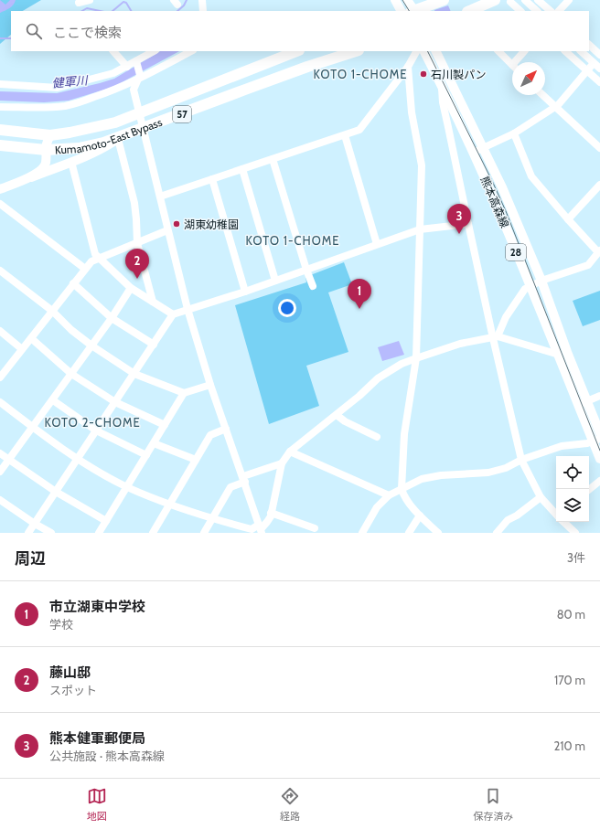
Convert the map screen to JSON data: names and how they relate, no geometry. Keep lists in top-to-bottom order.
{
  "streets": {
    "highway": ["57", "Kumamoto-East Bypass"],
    "main road": ["熊本高森線", "28"]
  },
  "districts": ["KOTO 1-CHOME", "KOTO 1-CHOME", "KOTO 2-CHOME"],
  "water": ["健軍川"],
  "places": ["石川製パン", "湖東幼稚園"],
  "north": "top right",
  "page": {
    "search": "ここで検索",
    "pins": ["3", "2", "1"],
    "heading": ["周辺", "3件"],
    "list": [
      {
        "mark": "1",
        "name": "市立湖東中学校",
        "note": "学校",
        "value": "80 m"
      },
      {
        "mark": "2",
        "name": "藤山邸",
        "note": "スポット",
        "value": "170 m"
      },
      {
        "mark": "3",
        "name": "熊本健軍郵便局",
        "note": "公共施設 · 熊本高森線",
        "value": "210 m"
      }
    ],
    "nav": ["地図", "経路", "保存済み"]
  }
}
